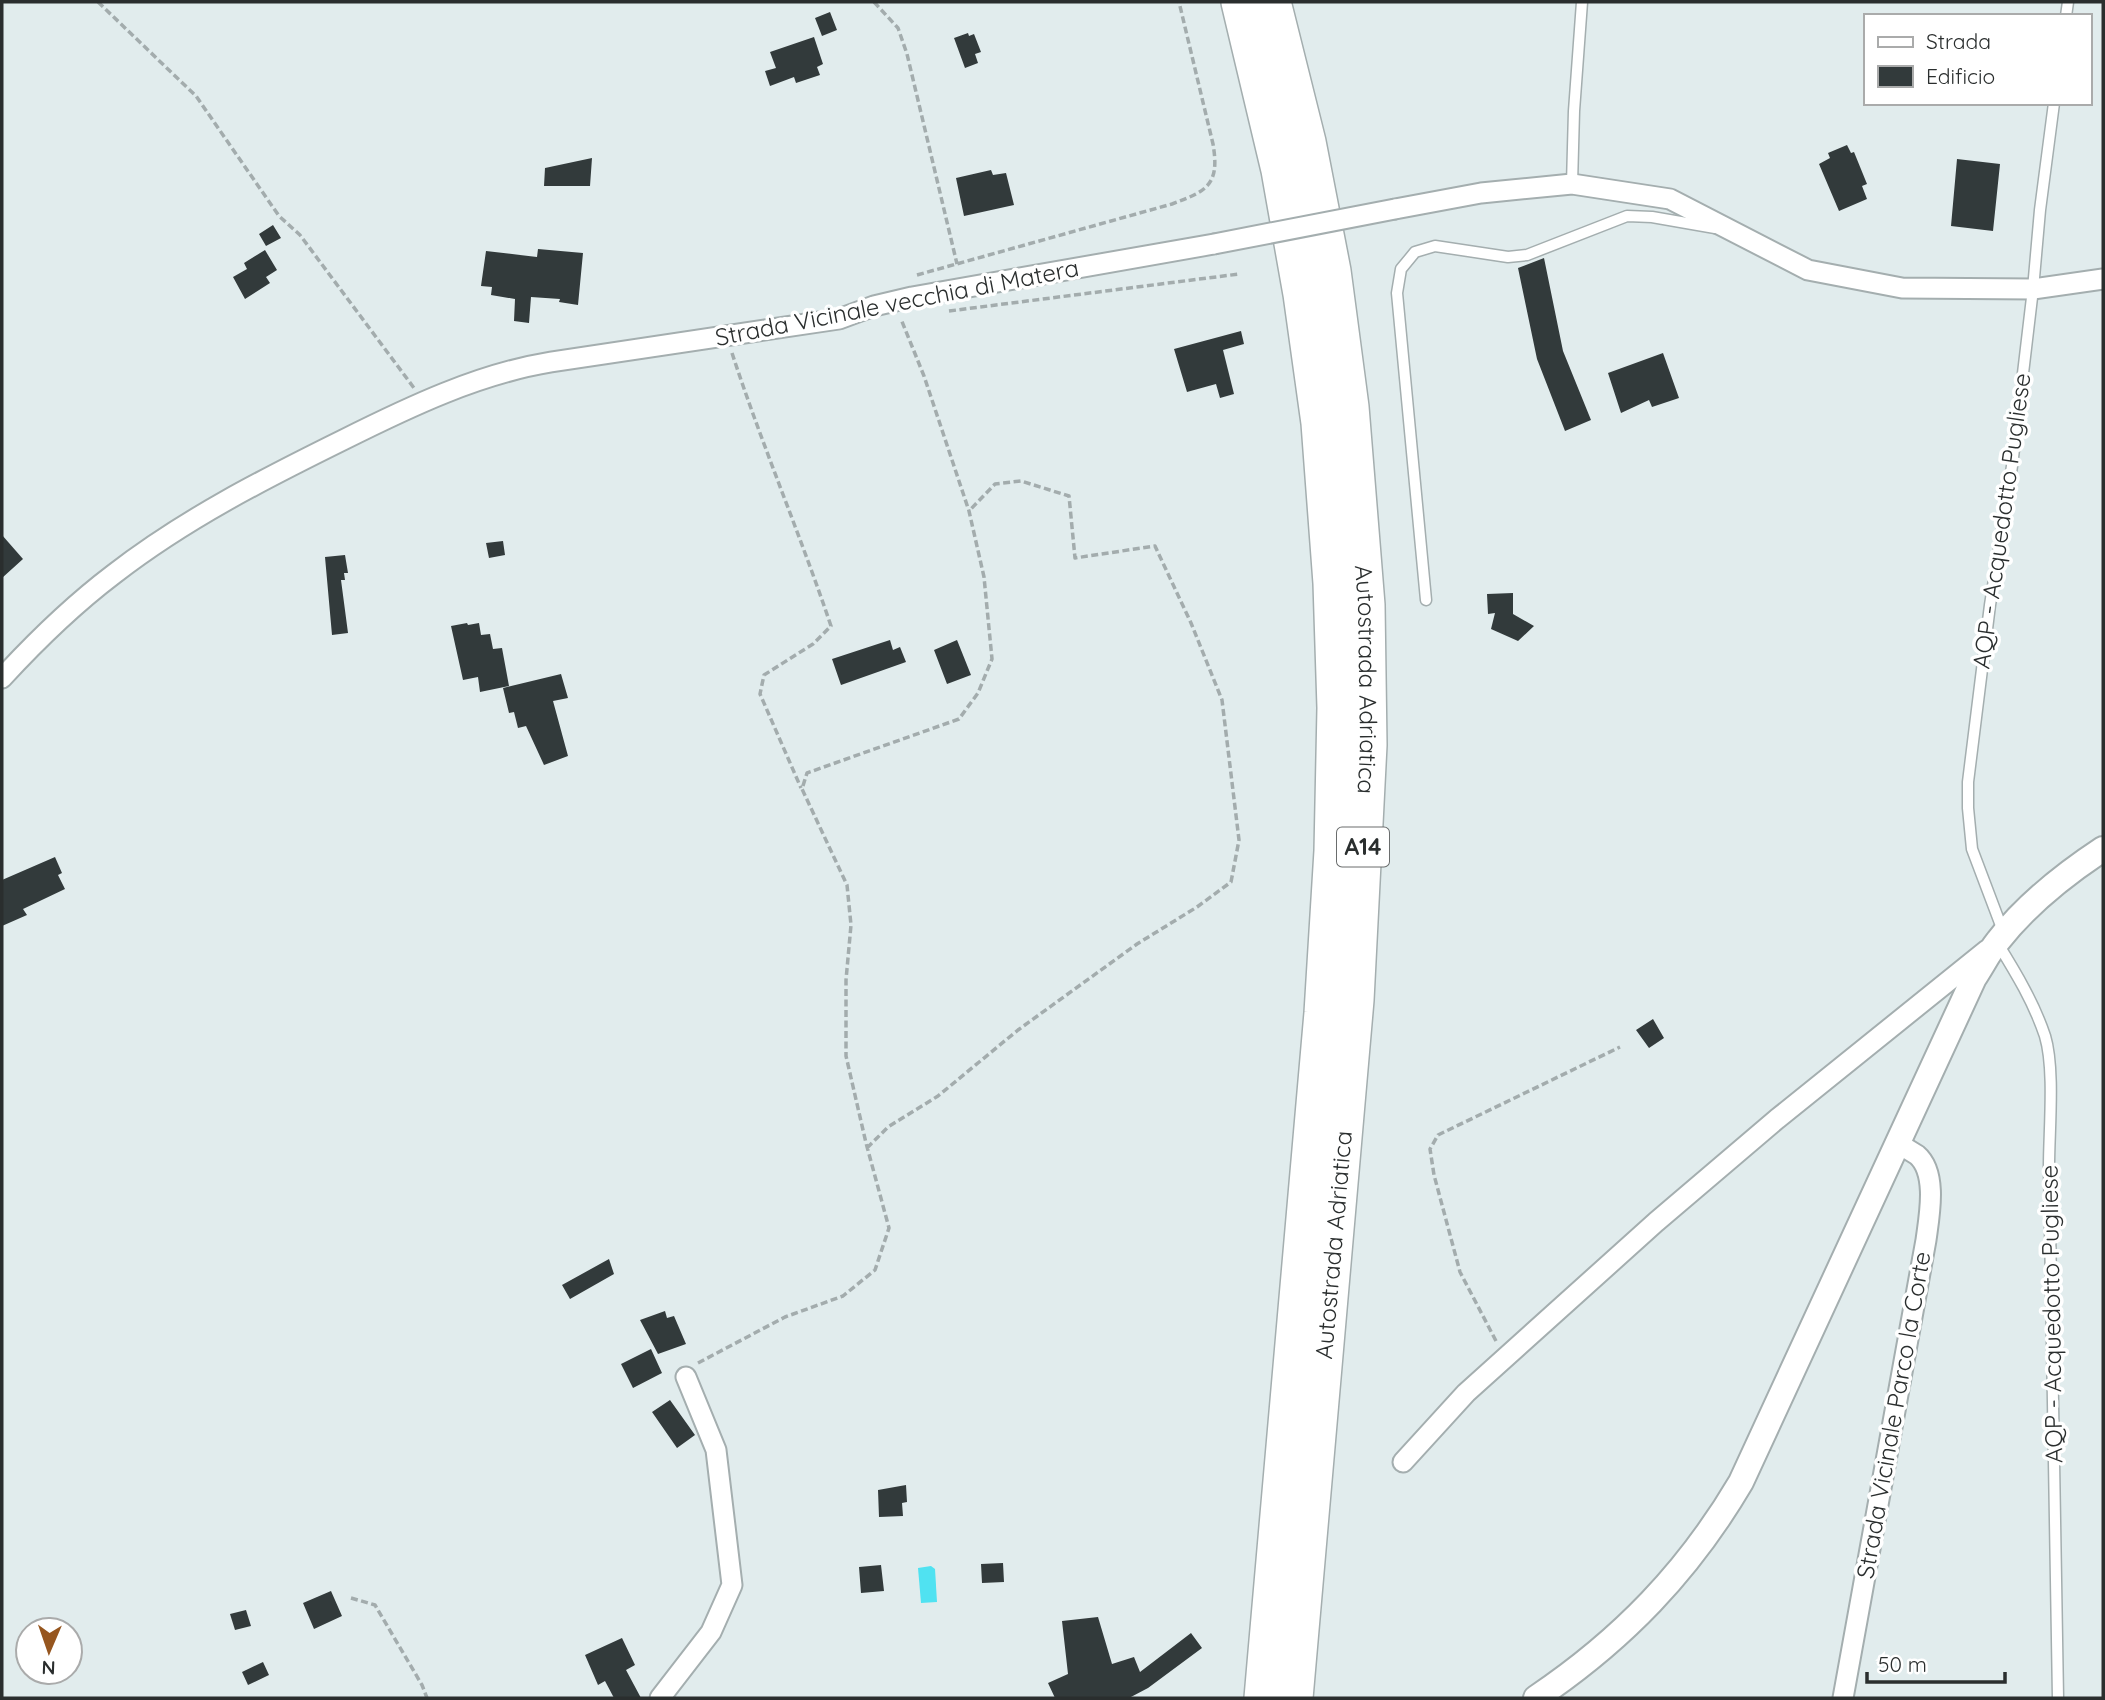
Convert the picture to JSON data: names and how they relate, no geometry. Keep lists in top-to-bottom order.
{
  "streets": {
    "highway": ["Autostrada Adriatica", "A14"],
    "street": ["Strada Vicinale vecchia di Matera", "Strada Vicinale Parco la Corte"],
    "lane": ["AQP - Acquedotto Pugliese"]
  },
  "legend": ["Strada", "Edificio"],
  "scale_bar": "50 m",
  "north": "bottom"
}
